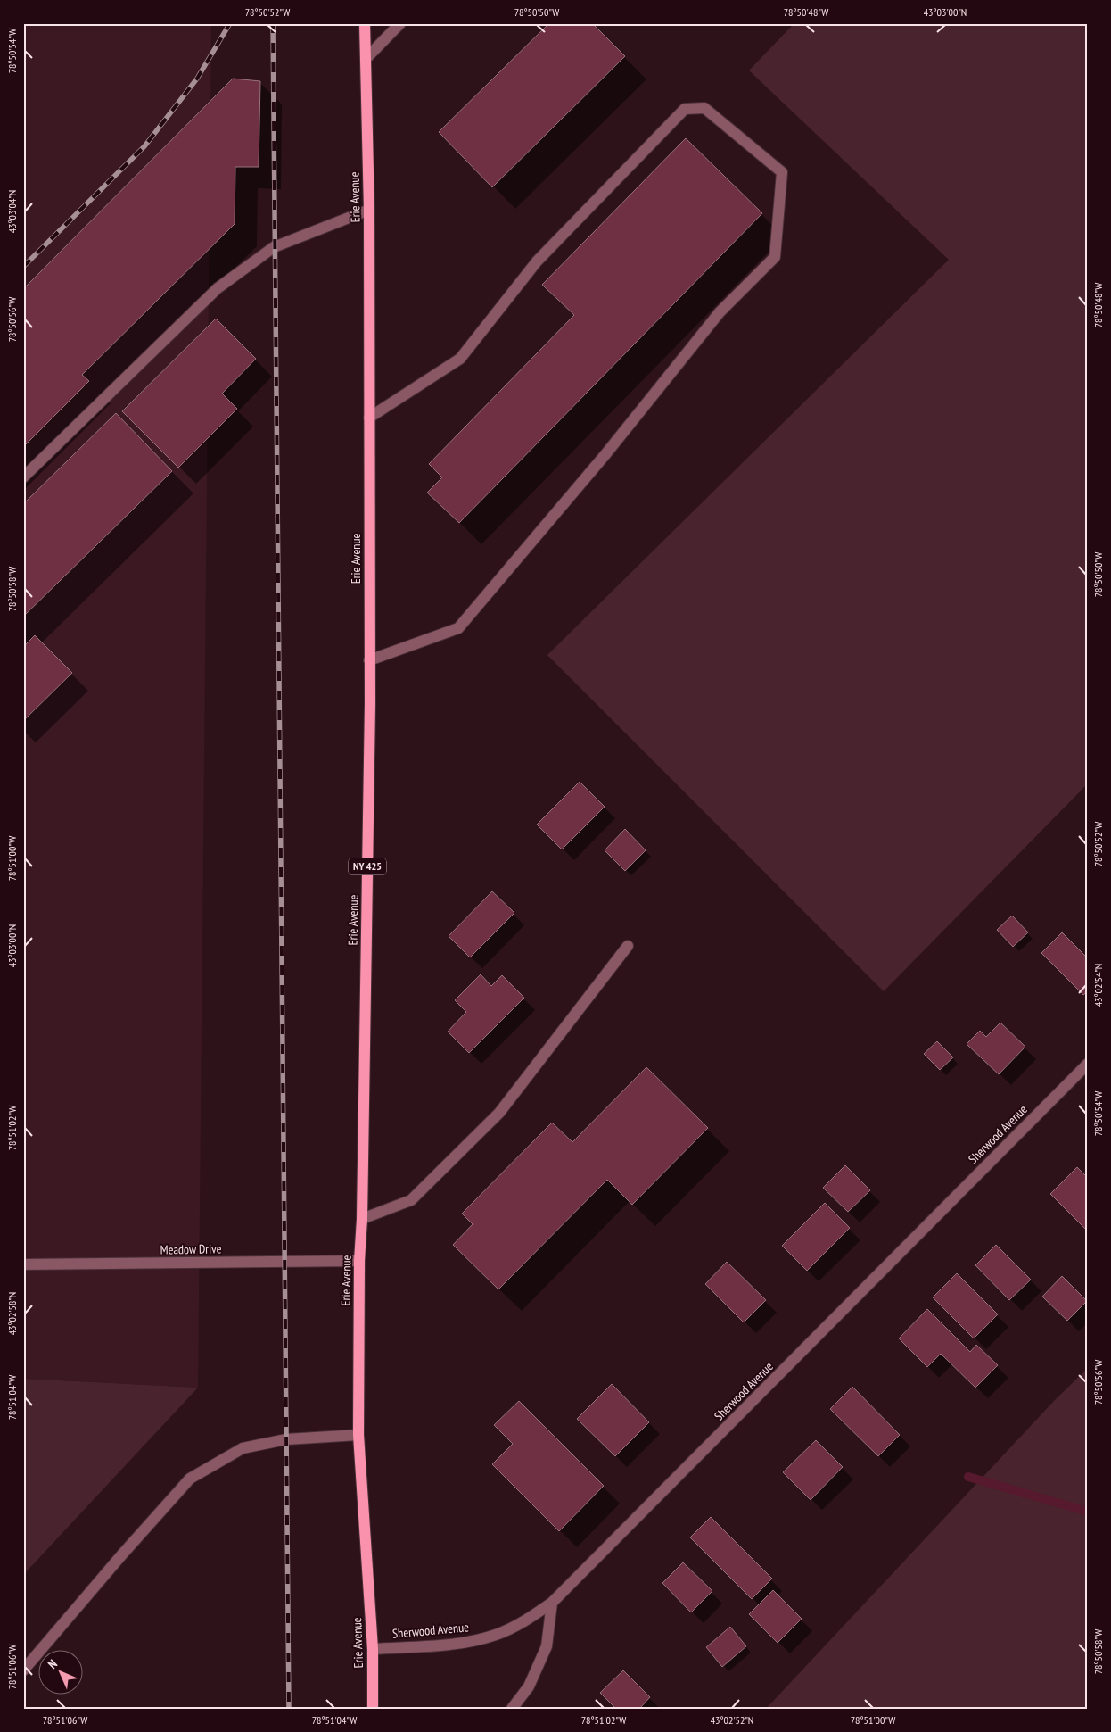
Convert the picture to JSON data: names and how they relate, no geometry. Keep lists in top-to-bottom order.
{
  "streets": {
    "main road": ["Erie Avenue", "NY 425"],
    "street": ["Sherwood Avenue", "Meadow Drive"]
  },
  "crossings": [
    ["Erie Avenue", "Sherwood Avenue"],
    ["Erie Avenue", "Meadow Drive"]
  ],
  "north": "top left",
  "coordinates": [
    "78°50'52\"W",
    "78°50'50\"W",
    "78°50'48\"W",
    "43°03'00\"N",
    "78°50'54\"W",
    "43°03'04\"N",
    "78°50'56\"W",
    "78°50'58\"W",
    "78°51'00\"W",
    "43°02'54\"N",
    "78°51'02\"W",
    "43°02'58\"N",
    "78°51'04\"W",
    "78°51'06\"W",
    "43°02'52\"N"
  ]
}
